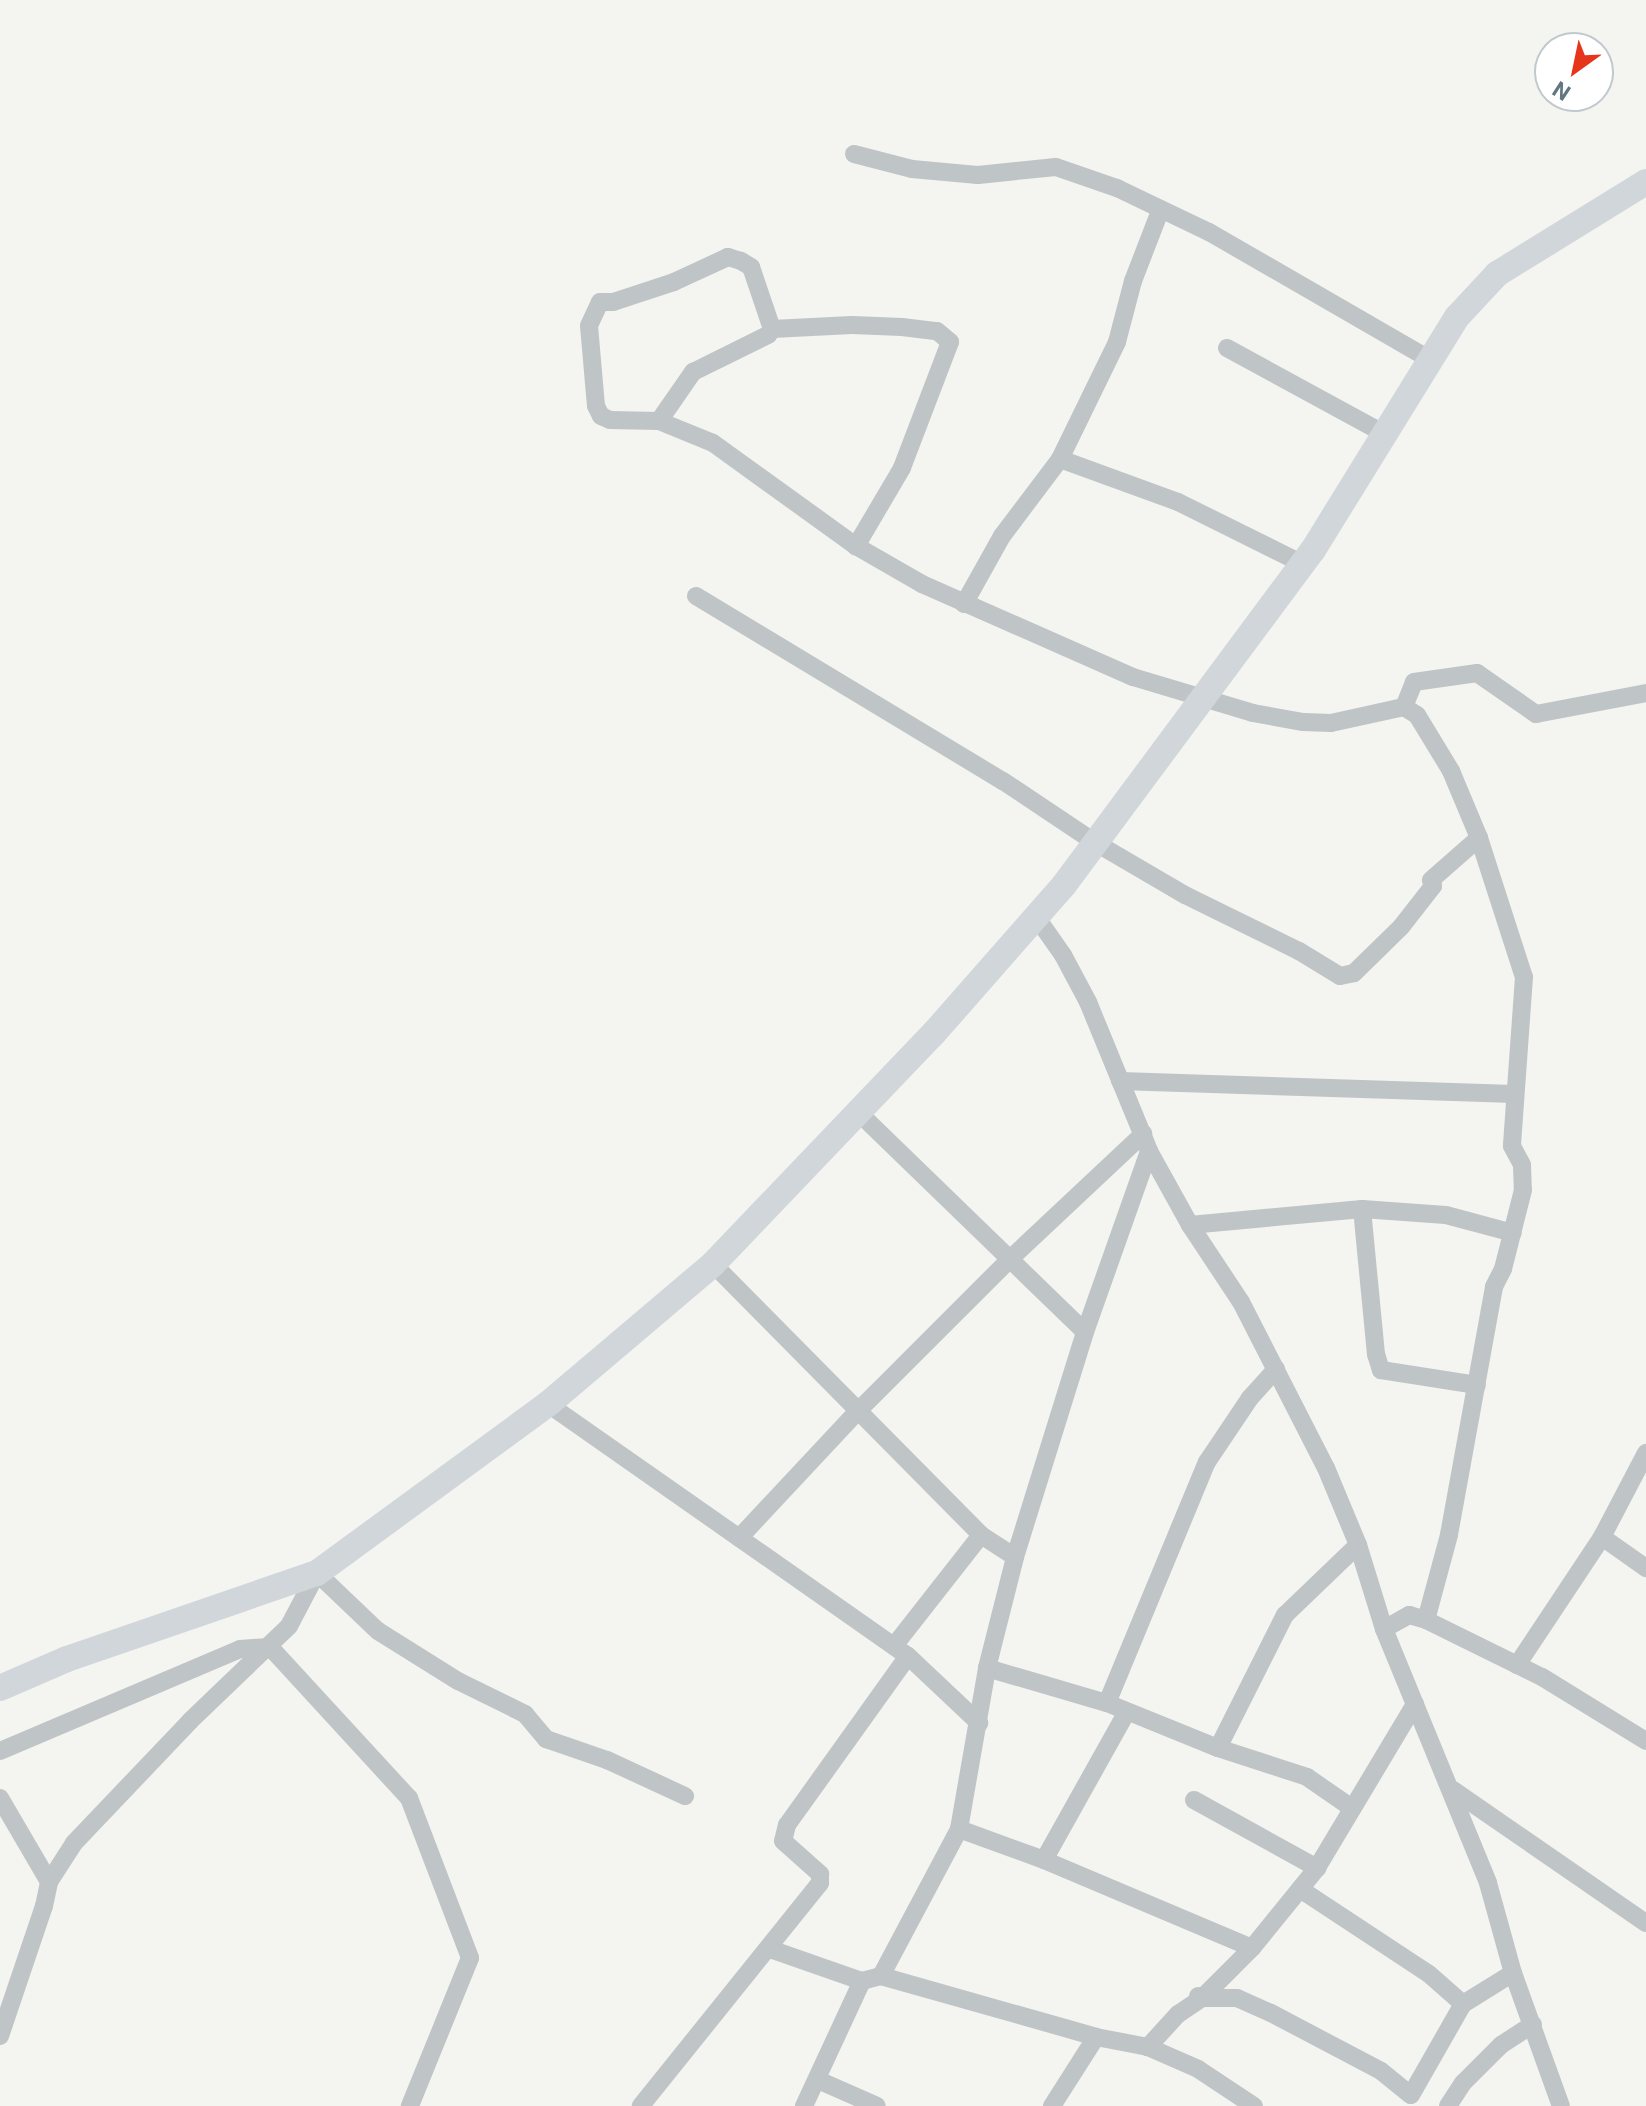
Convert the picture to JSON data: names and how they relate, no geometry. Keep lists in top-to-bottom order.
{
  "north": "bottom left"
}
